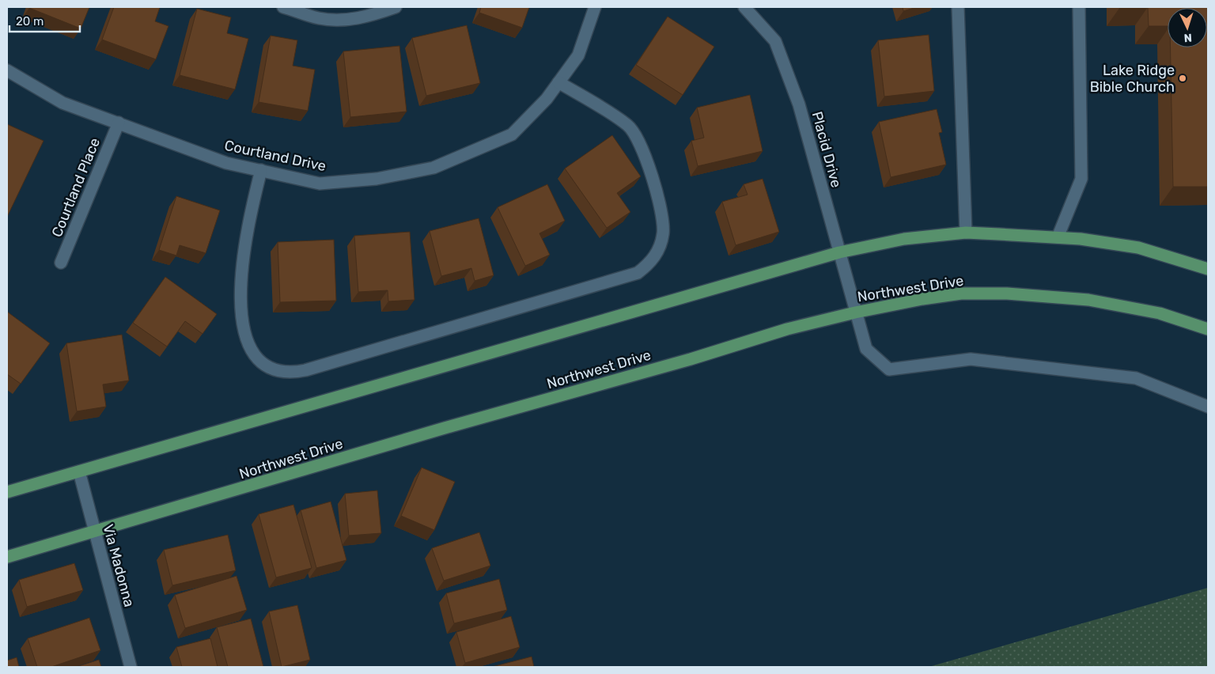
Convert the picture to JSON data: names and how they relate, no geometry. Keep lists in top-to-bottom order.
{
  "streets": {
    "main road": ["Northwest Drive"],
    "street": [
      "Placid Drive",
      "Courtland Drive",
      "Courtland Place",
      "Via Madonna"
    ]
  },
  "crossings": [
    ["Placid Drive", "Northwest Drive"],
    ["Courtland Drive", "Courtland Place"],
    ["Northwest Drive", "Via Madonna"]
  ],
  "places": ["Lake Ridge Bible Church"],
  "scale_bar": "20 m",
  "north": "bottom"
}
